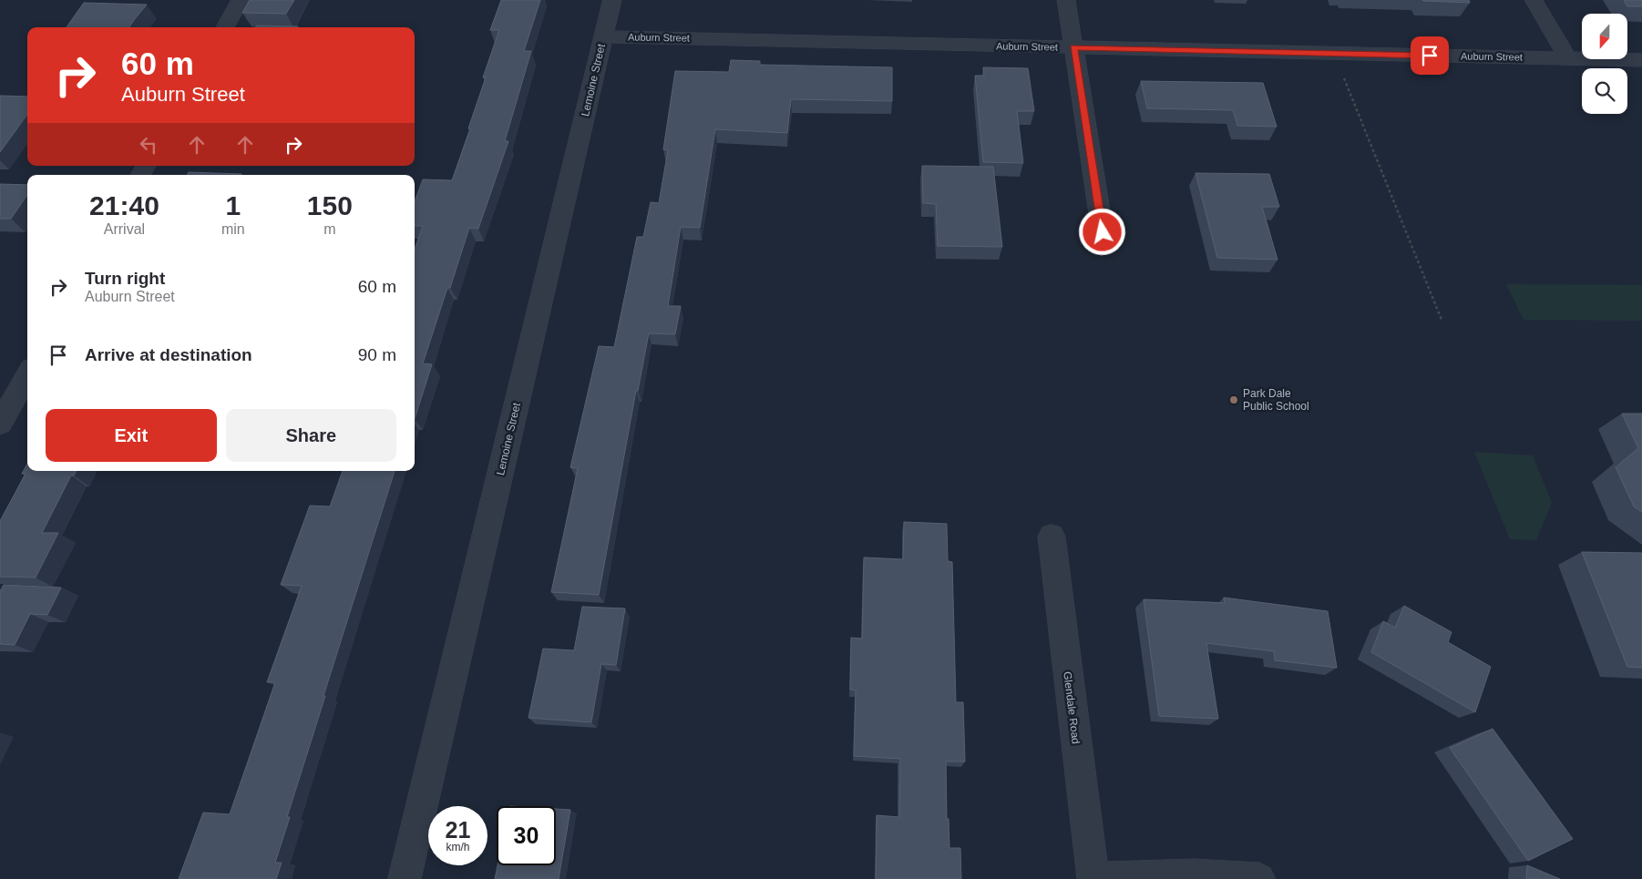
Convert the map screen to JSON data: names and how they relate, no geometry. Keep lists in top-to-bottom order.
{
  "streets": {
    "street": ["Auburn Street", "Lemoine Street", "Glendale Road"]
  },
  "crossings": [
    ["Auburn Street", "Lemoine Street"]
  ],
  "places": ["Park Dale Public School"],
  "north": "bottom",
  "page": {
    "turn": ["60 m", "Auburn Street"],
    "eta": [
      "21:40",
      "Arrival",
      "1",
      "min",
      "150",
      "m"
    ],
    "list": [
      {
        "name": "Turn right",
        "note": "Auburn Street",
        "value": "60 m"
      },
      {
        "name": "Arrive at destination",
        "value": "90 m"
      }
    ],
    "buttons": ["Exit", "Share"],
    "speed": "21 km/h",
    "limit": "30"
  }
}
